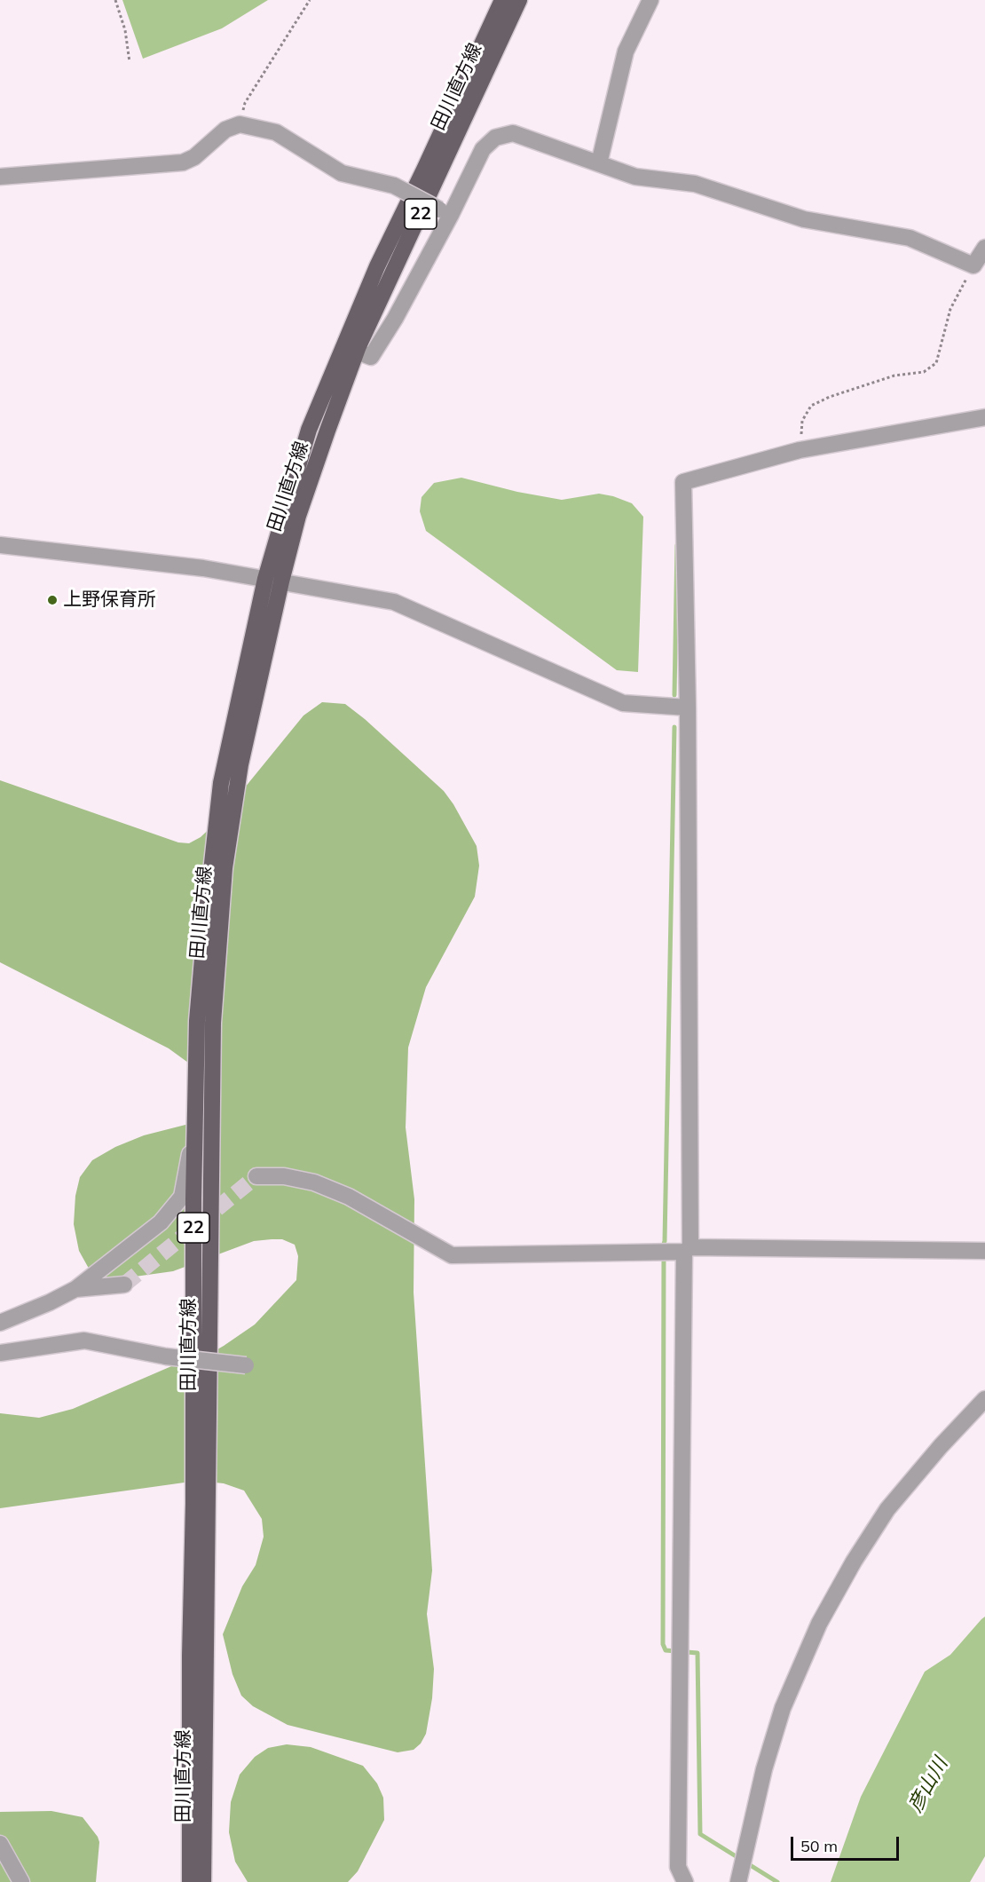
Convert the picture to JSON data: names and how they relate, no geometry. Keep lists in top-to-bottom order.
{
  "streets": {
    "main road": ["田川直方線", "22"]
  },
  "water": ["彦山川"],
  "places": ["上野保育所"],
  "scale_bar": "50 m"
}
